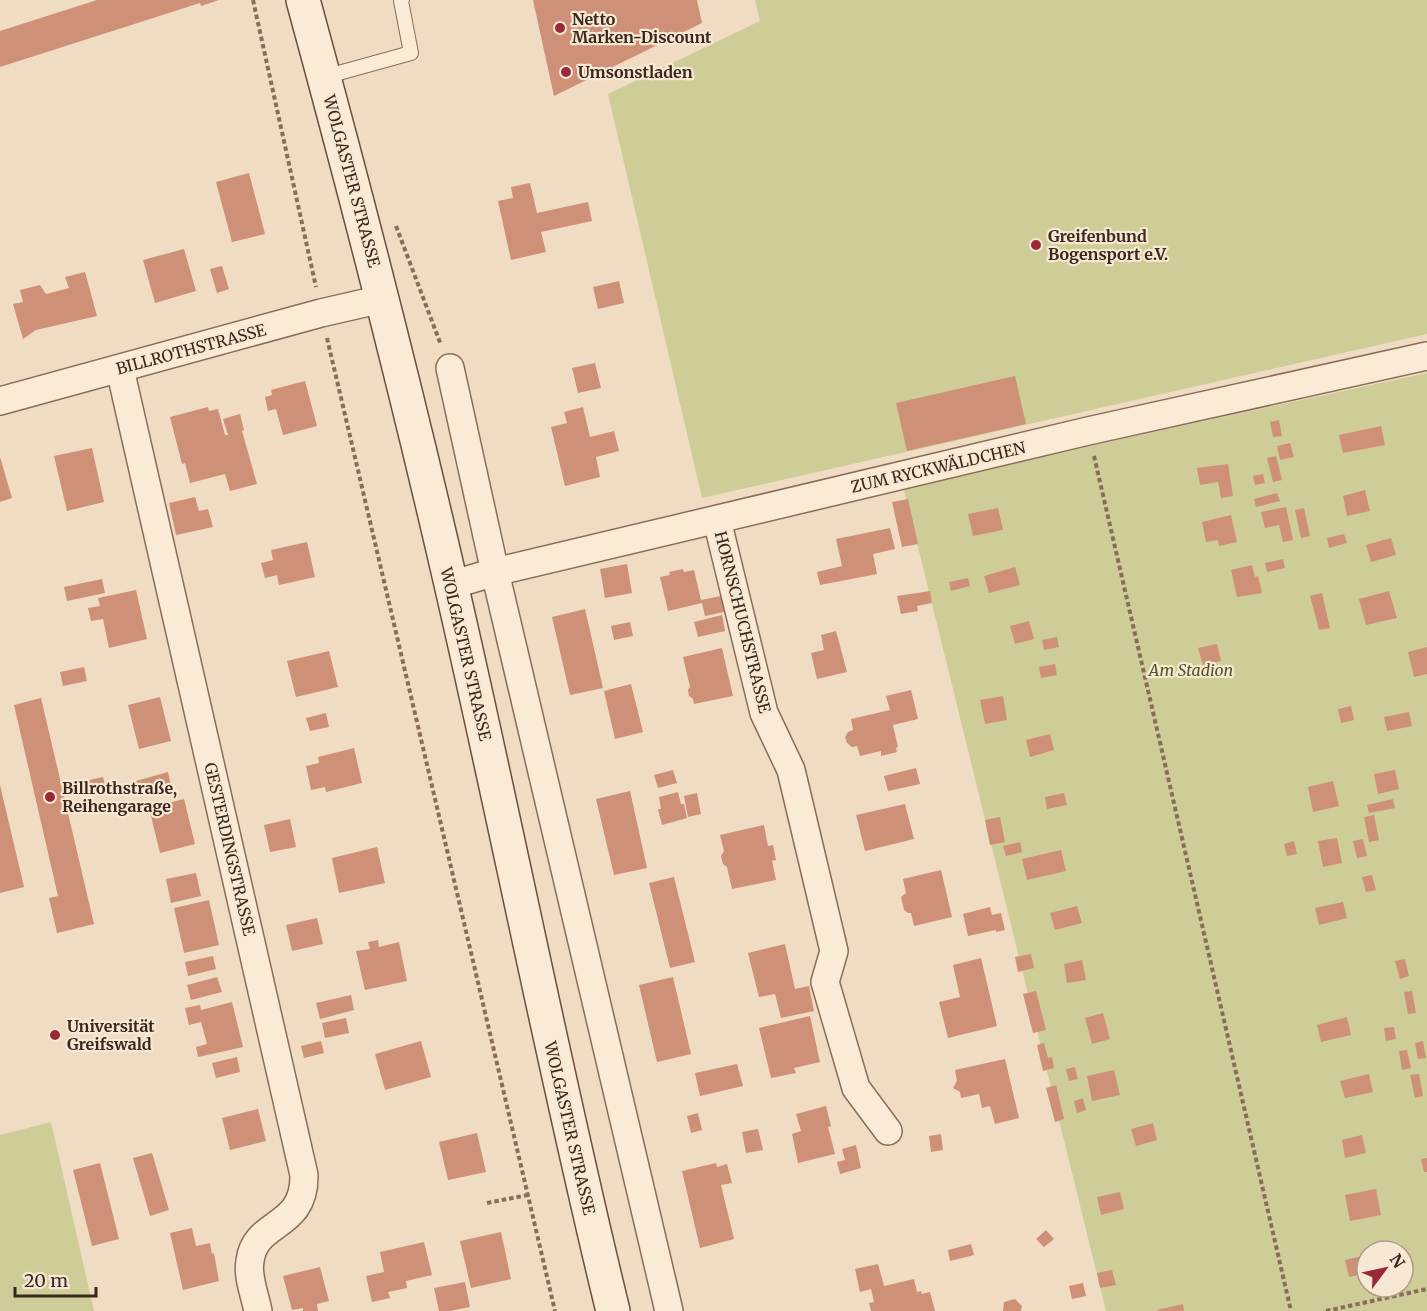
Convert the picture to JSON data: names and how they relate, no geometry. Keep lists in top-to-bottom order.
{
  "streets": {
    "main road": ["WOLGASTER STRASSE"],
    "street": [
      "BILLROTHSTRASSE",
      "ZUM RYCKWÄLDCHEN",
      "HORNSCHUCHSTRASSE",
      "GESTERDINGSTRASSE"
    ]
  },
  "crossings": [
    ["WOLGASTER STRASSE", "BILLROTHSTRASSE"],
    ["WOLGASTER STRASSE", "ZUM RYCKWÄLDCHEN"],
    ["BILLROTHSTRASSE", "GESTERDINGSTRASSE"],
    ["ZUM RYCKWÄLDCHEN", "HORNSCHUCHSTRASSE"]
  ],
  "parks": ["Am Stadion"],
  "places": [
    "Netto Marken-Discount",
    "Umsonstladen",
    "Greifenbund Bogensport e.V.",
    "Billrothstraße, Reihengarage",
    "Universität Greifswald"
  ],
  "scale_bar": "20 m",
  "north": "top right"
}
